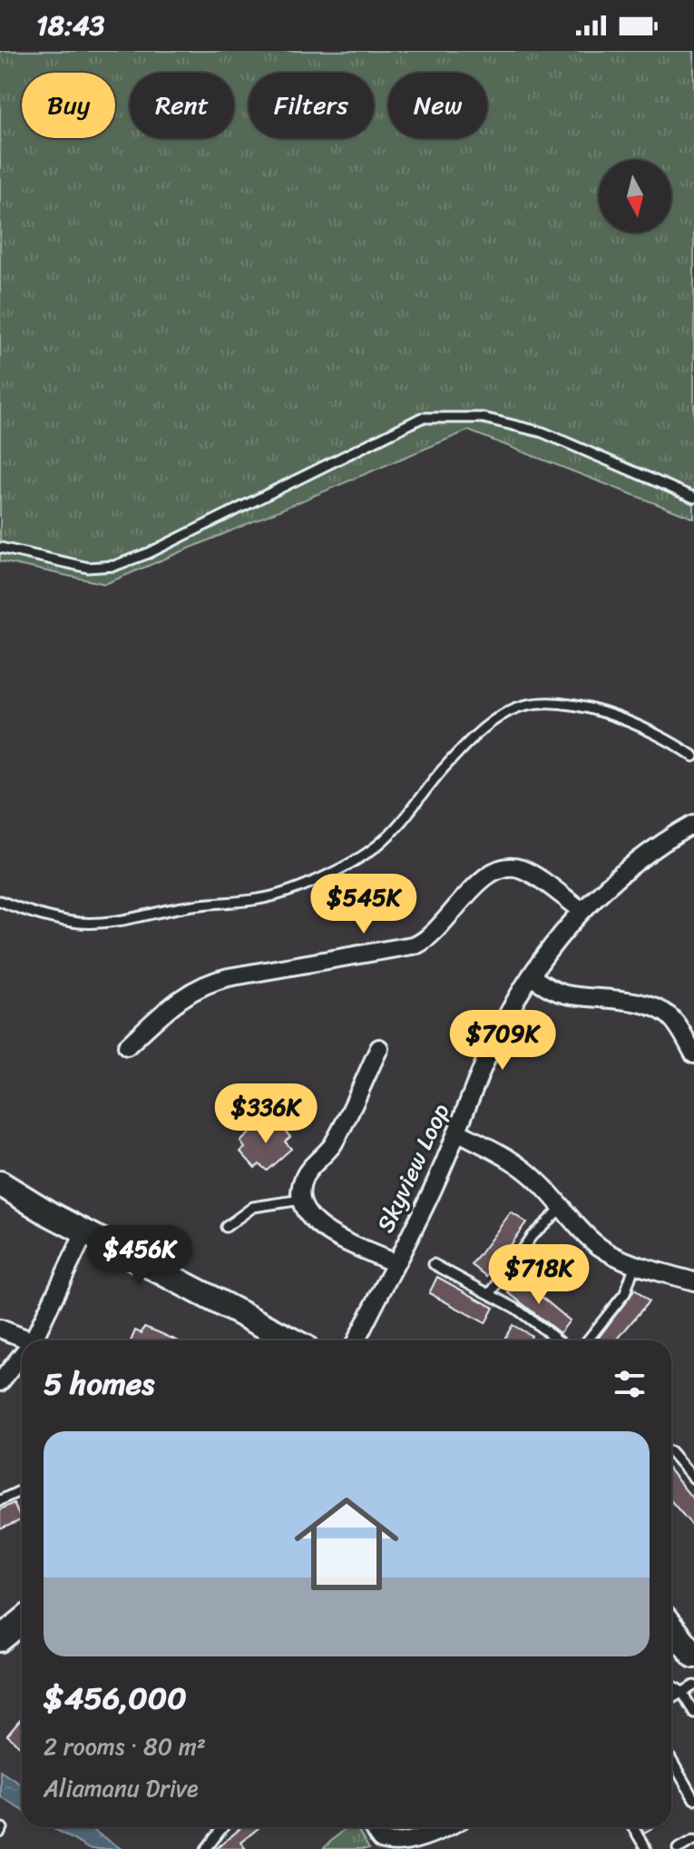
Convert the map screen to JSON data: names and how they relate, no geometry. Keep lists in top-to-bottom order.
{
  "streets": {
    "street": ["Skyview Loop"]
  },
  "north": "bottom",
  "page": {
    "status": "18:43",
    "chip": [
      "Buy",
      "Rent",
      "Filters",
      "New"
    ],
    "price": [
      "$545K",
      "$709K",
      "$336K",
      "$456K",
      "$718K"
    ],
    "heading": "5 homes",
    "list": [
      {
        "name": "$456,000",
        "note": "2 rooms · 80 m² · Aliamanu Drive"
      }
    ]
  }
}
